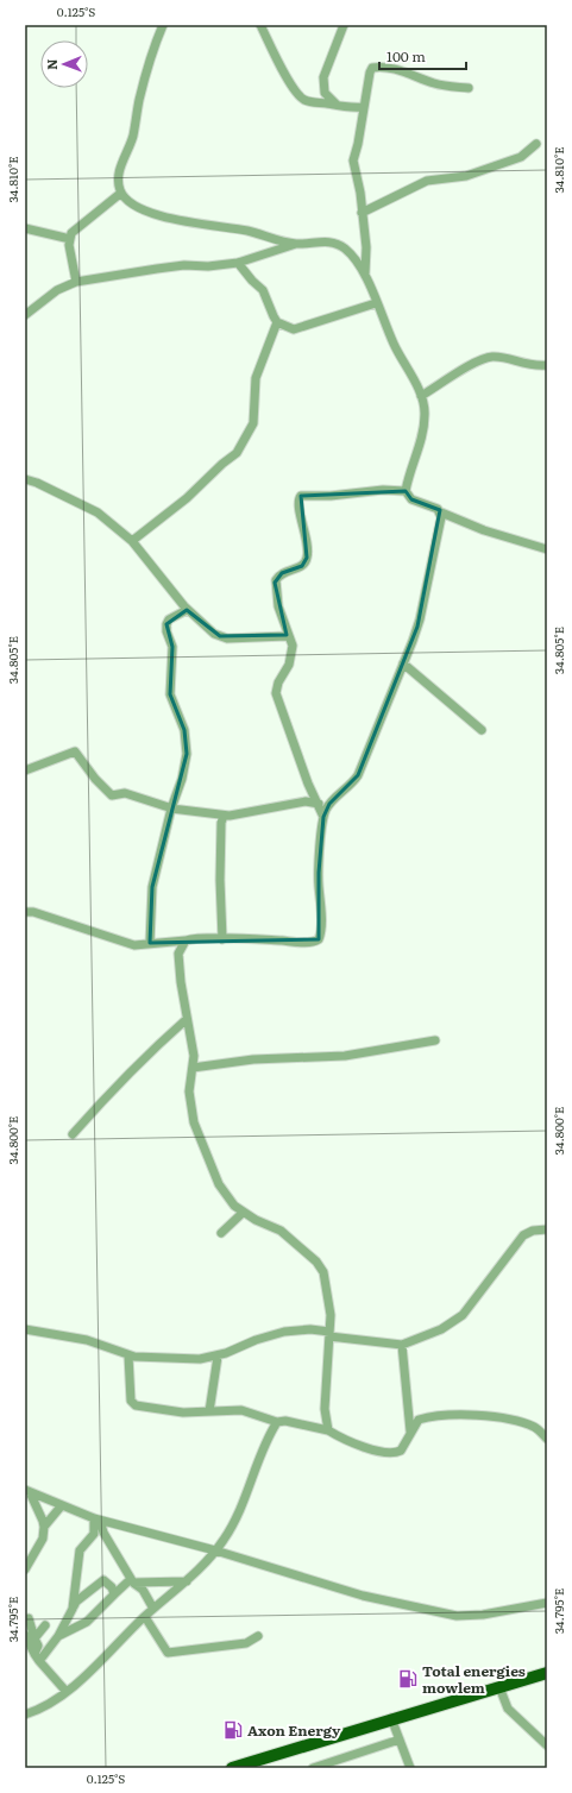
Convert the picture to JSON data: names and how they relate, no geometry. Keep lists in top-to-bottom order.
{
  "places": {
    "fuel station": ["Total energies mowlem", "Axon Energy"]
  },
  "scale_bar": "100 m",
  "north": "left",
  "coordinates": [
    "0.125°S",
    "34.810°E",
    "34.805°E",
    "34.800°E",
    "34.795°E"
  ]
}
